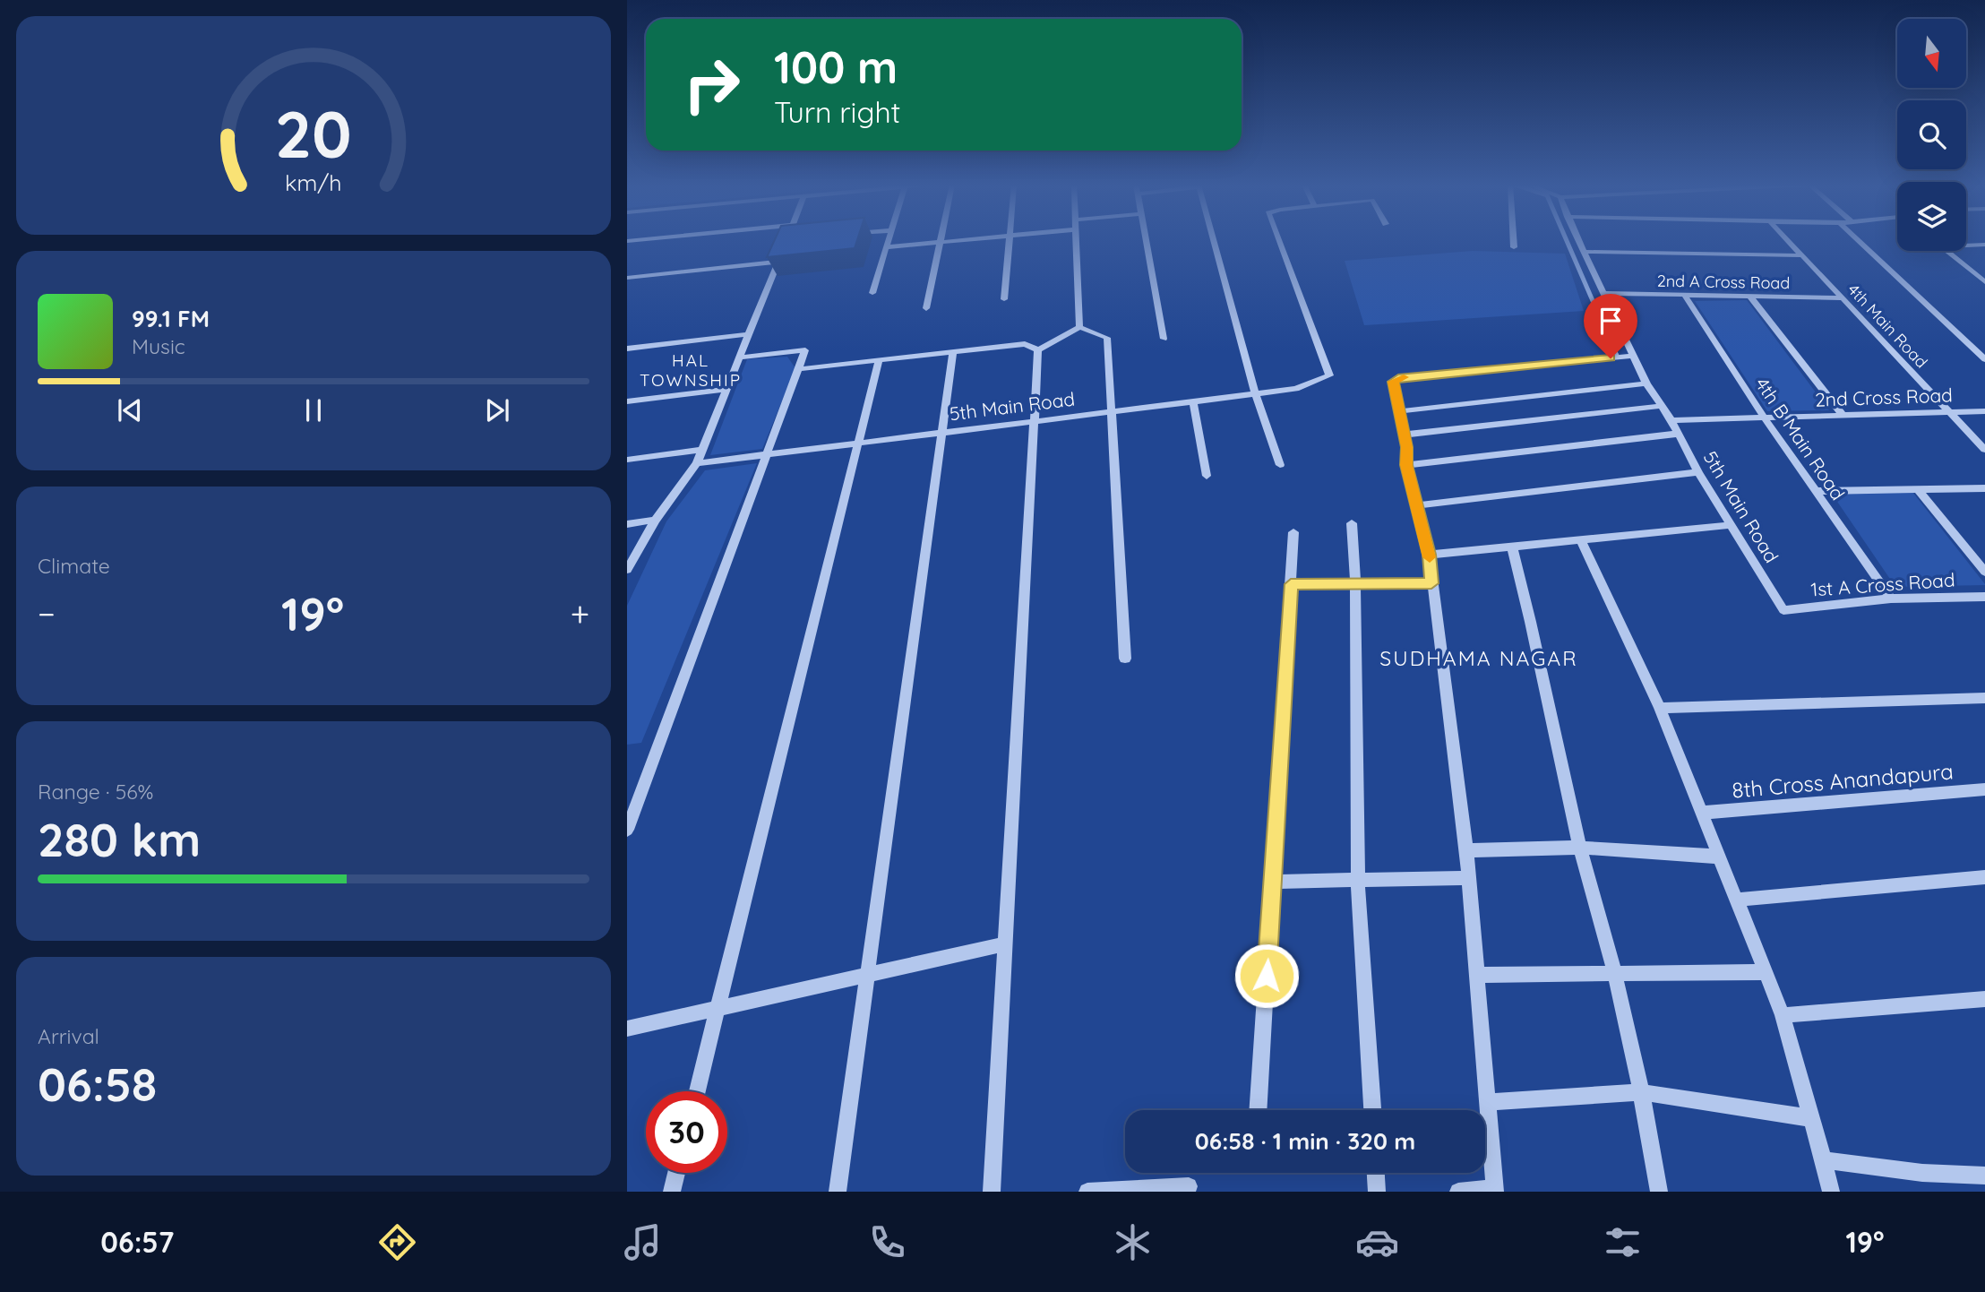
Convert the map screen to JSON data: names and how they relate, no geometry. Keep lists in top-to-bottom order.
{
  "streets": {
    "street": [
      "2nd A Cross Road",
      "4th Main Road",
      "2nd Cross Road",
      "5th Main Road",
      "4th B Main Road",
      "1st A Cross Road",
      "8th Cross Anandapura"
    ]
  },
  "crossings": [
    ["2nd A Cross Road", "4th Main Road"],
    ["2nd A Cross Road", "5th Main Road"],
    ["2nd A Cross Road", "4th B Main Road"],
    ["4th Main Road", "2nd Cross Road"],
    ["2nd Cross Road", "5th Main Road"],
    ["2nd Cross Road", "4th B Main Road"],
    ["5th Main Road", "1st A Cross Road"],
    ["4th B Main Road", "1st A Cross Road"]
  ],
  "districts": ["HAL TOWNSHIP", "SUDHAMA NAGAR"],
  "north": "bottom",
  "page": {
    "turn": ["100 m", "Turn right"],
    "song": ["99.1 FM", "Music"],
    "tile": [
      "Climate",
      ["Range · 56%", "280 km"],
      ["Arrival", "06:58"]
    ],
    "heat": ["−", "19°", "+"],
    "limit": "30",
    "trip": "06:58 · 1 min · 320 m",
    "tabs": ["06:57", "19°"],
    "gauge": ["20", "km/h"]
  }
}
